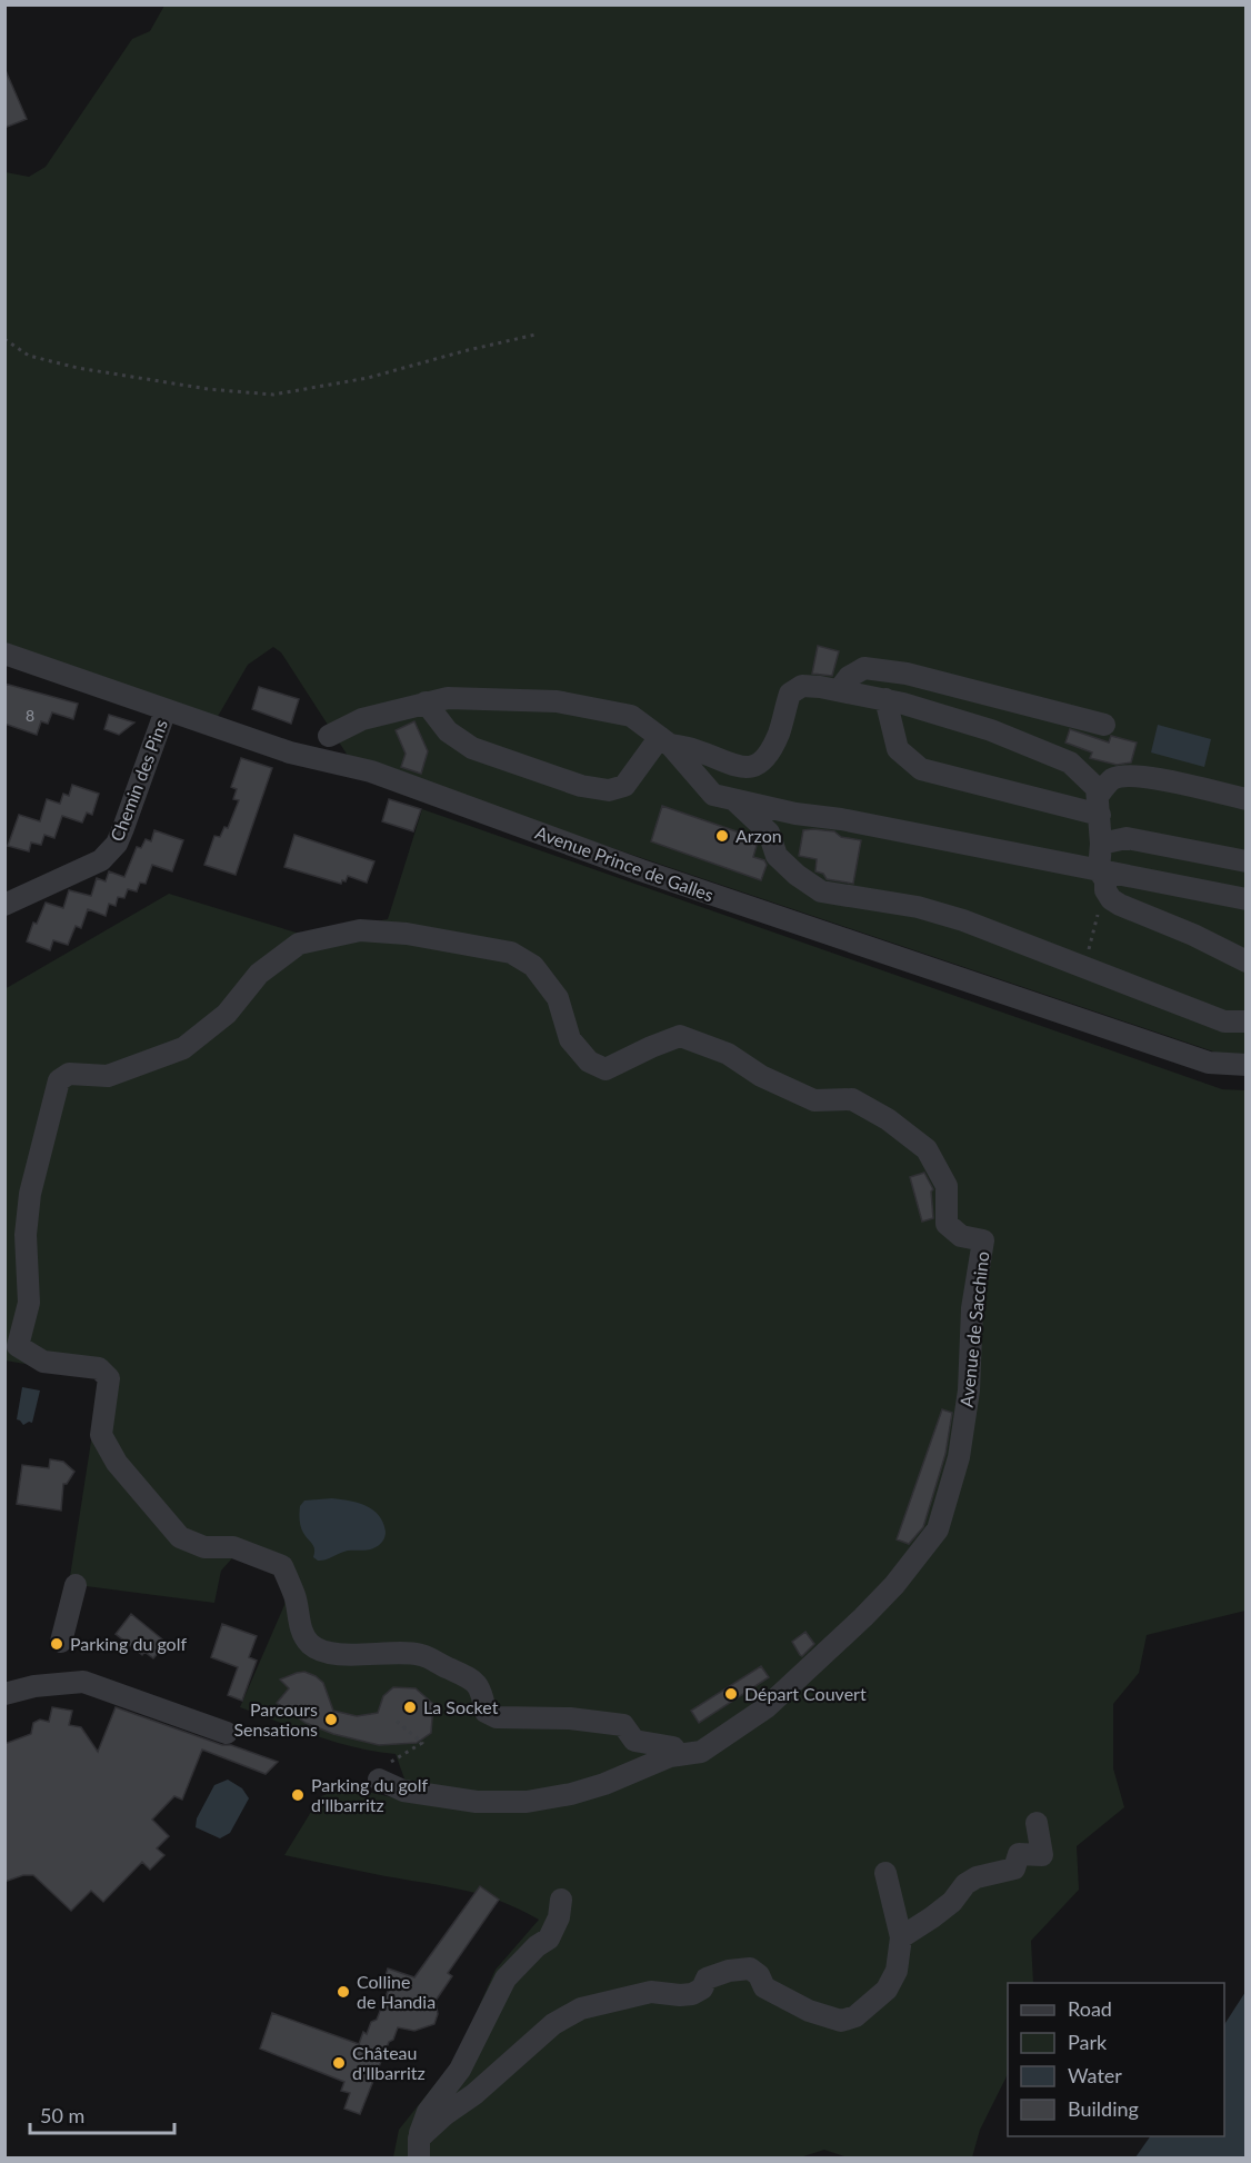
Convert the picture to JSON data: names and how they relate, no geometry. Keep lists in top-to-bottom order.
{
  "streets": {
    "street": ["Chemin des Pins", "Avenue Prince de Galles", "Avenue de Sacchino"]
  },
  "crossings": [
    ["Chemin des Pins", "Avenue Prince de Galles"]
  ],
  "places": [
    "Arzon",
    "Parking du golf",
    "Départ Couvert",
    "La Socket",
    "Parcours Sensations",
    "Parking du golf d'Ilbarritz",
    "Colline de Handia",
    "Château d'Ilbarritz"
  ],
  "house_numbers": ["8"],
  "legend": [
    "Road",
    "Park",
    "Water",
    "Building"
  ],
  "scale_bar": "50 m"
}
